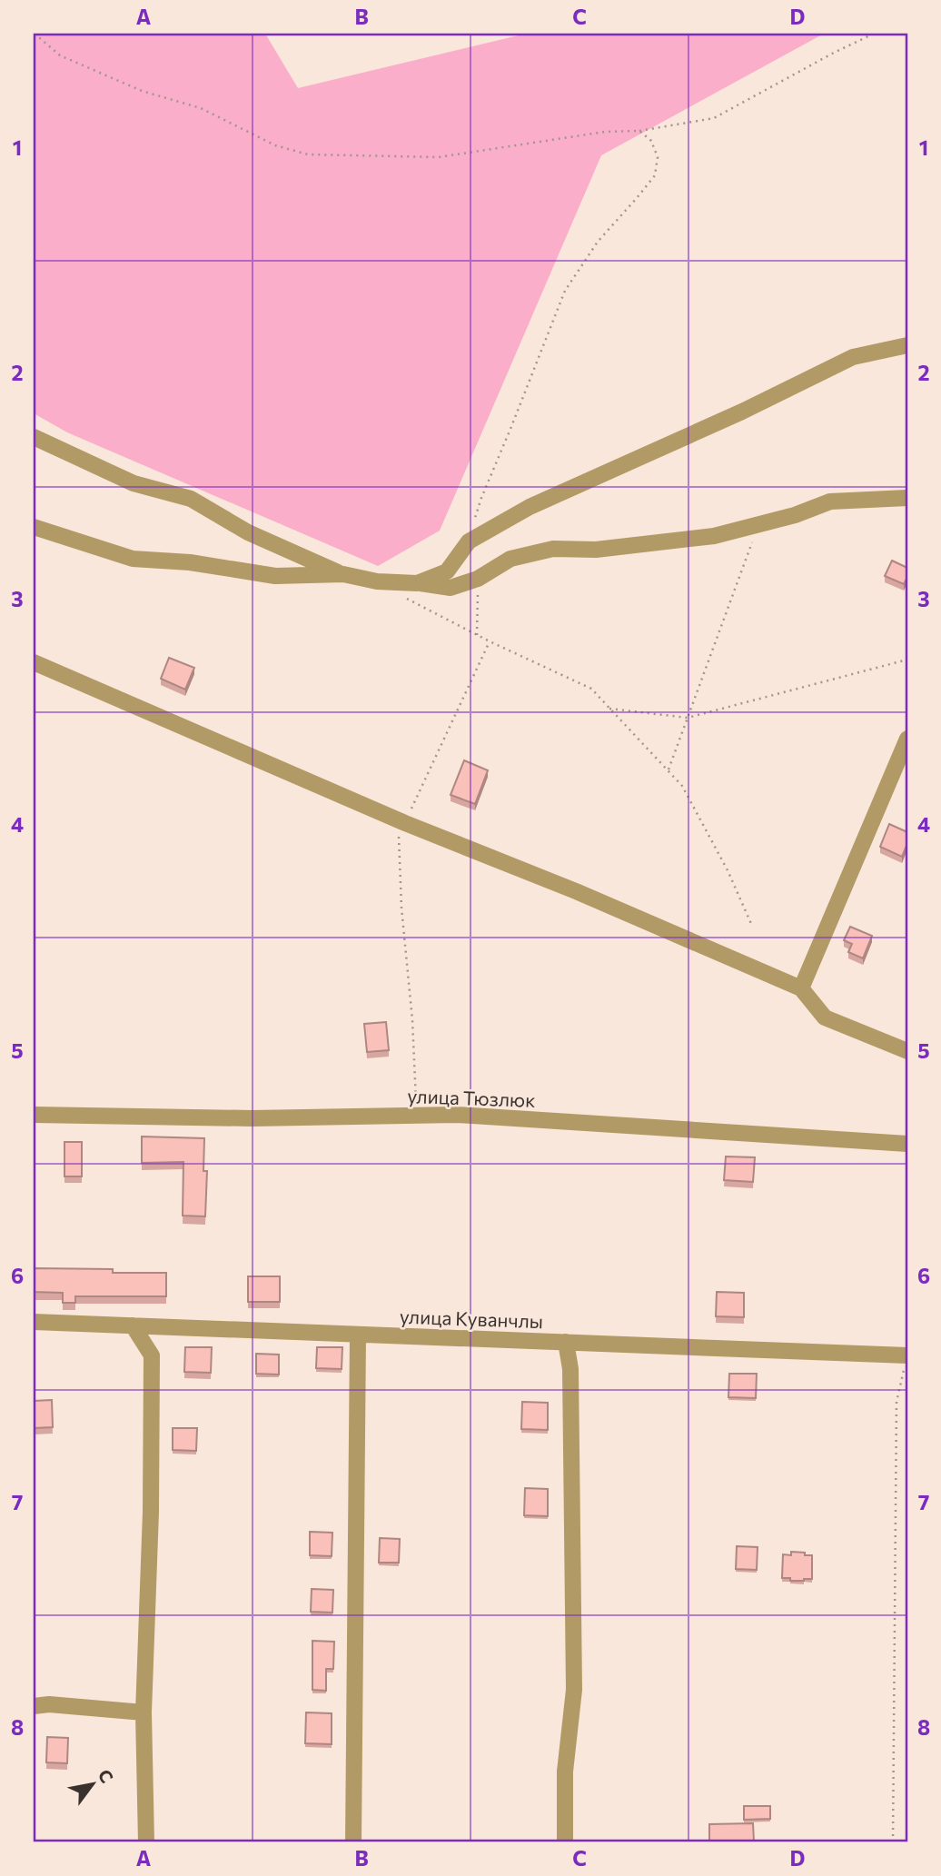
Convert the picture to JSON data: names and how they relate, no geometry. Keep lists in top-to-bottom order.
{
  "streets": {
    "street": ["улица Тюзлюк", "улица Куванчлы"]
  },
  "north": "top right",
  "grid": {
    "columns": [
      "A",
      "B",
      "C",
      "D"
    ],
    "rows": [
      "1",
      "2",
      "3",
      "4",
      "5",
      "6",
      "7",
      "8"
    ]
  }
}
